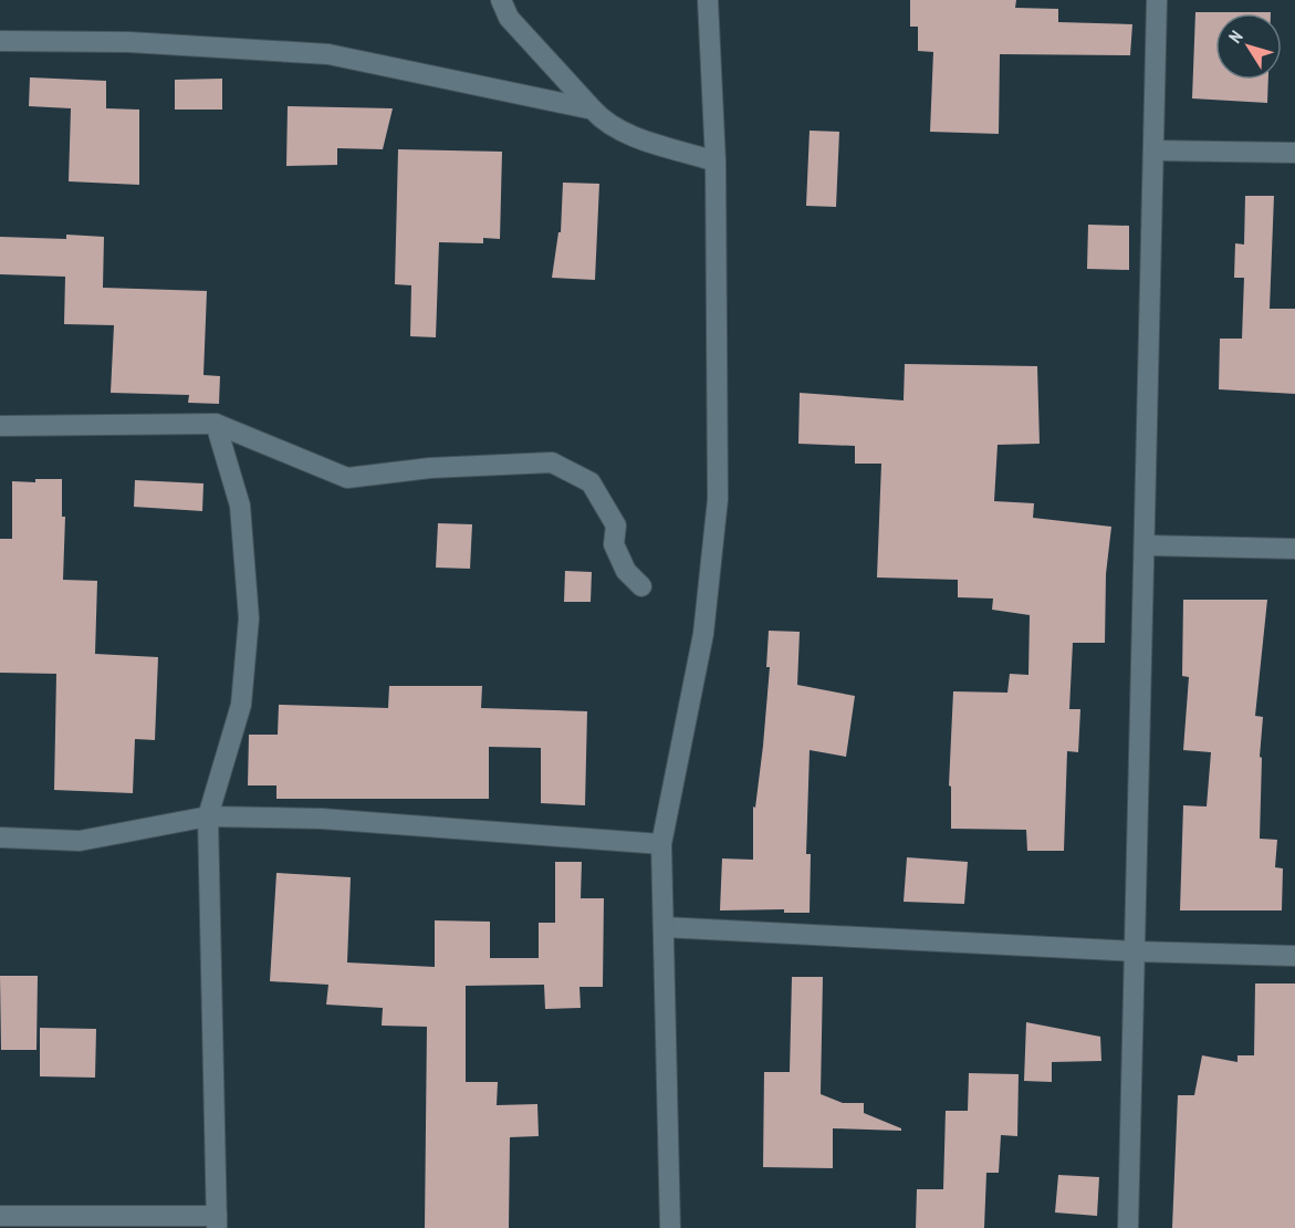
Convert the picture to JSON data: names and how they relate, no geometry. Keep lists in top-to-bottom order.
{
  "north": "top left"
}
